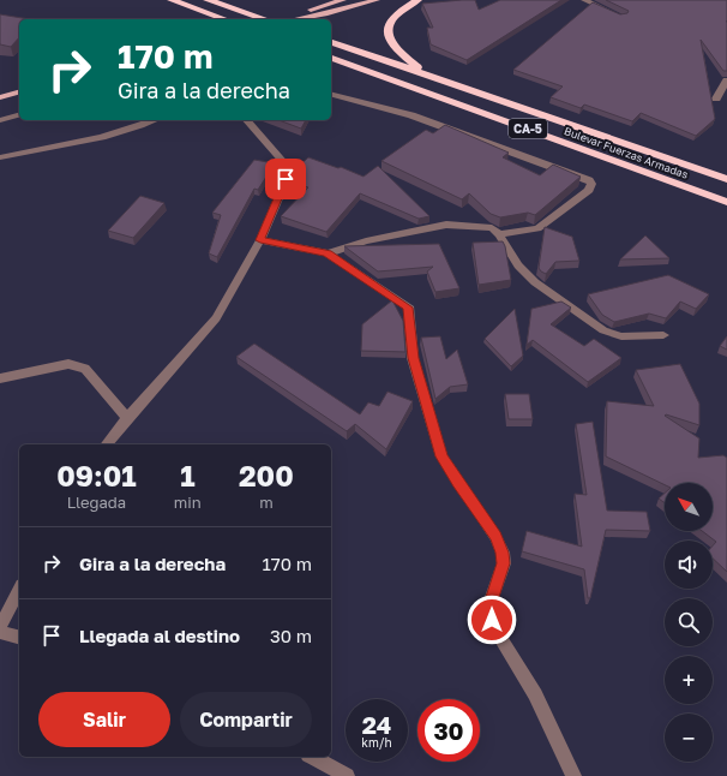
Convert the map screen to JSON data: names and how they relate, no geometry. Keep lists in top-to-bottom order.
{
  "streets": {
    "highway": ["CA-5", "Bulevar Fuerzas Armadas"]
  },
  "north": "top left",
  "page": {
    "turn": ["170 m", "Gira a la derecha"],
    "eta": [
      "09:01",
      "Llegada",
      "1",
      "min",
      "200",
      "m"
    ],
    "map_buttons": ["+", "−"],
    "list": [
      {
        "name": "Gira a la derecha",
        "value": "170 m"
      },
      {
        "name": "Llegada al destino",
        "value": "30 m"
      }
    ],
    "buttons": ["Salir", "Compartir"],
    "speed": "24 km/h",
    "limit": "30"
  }
}
